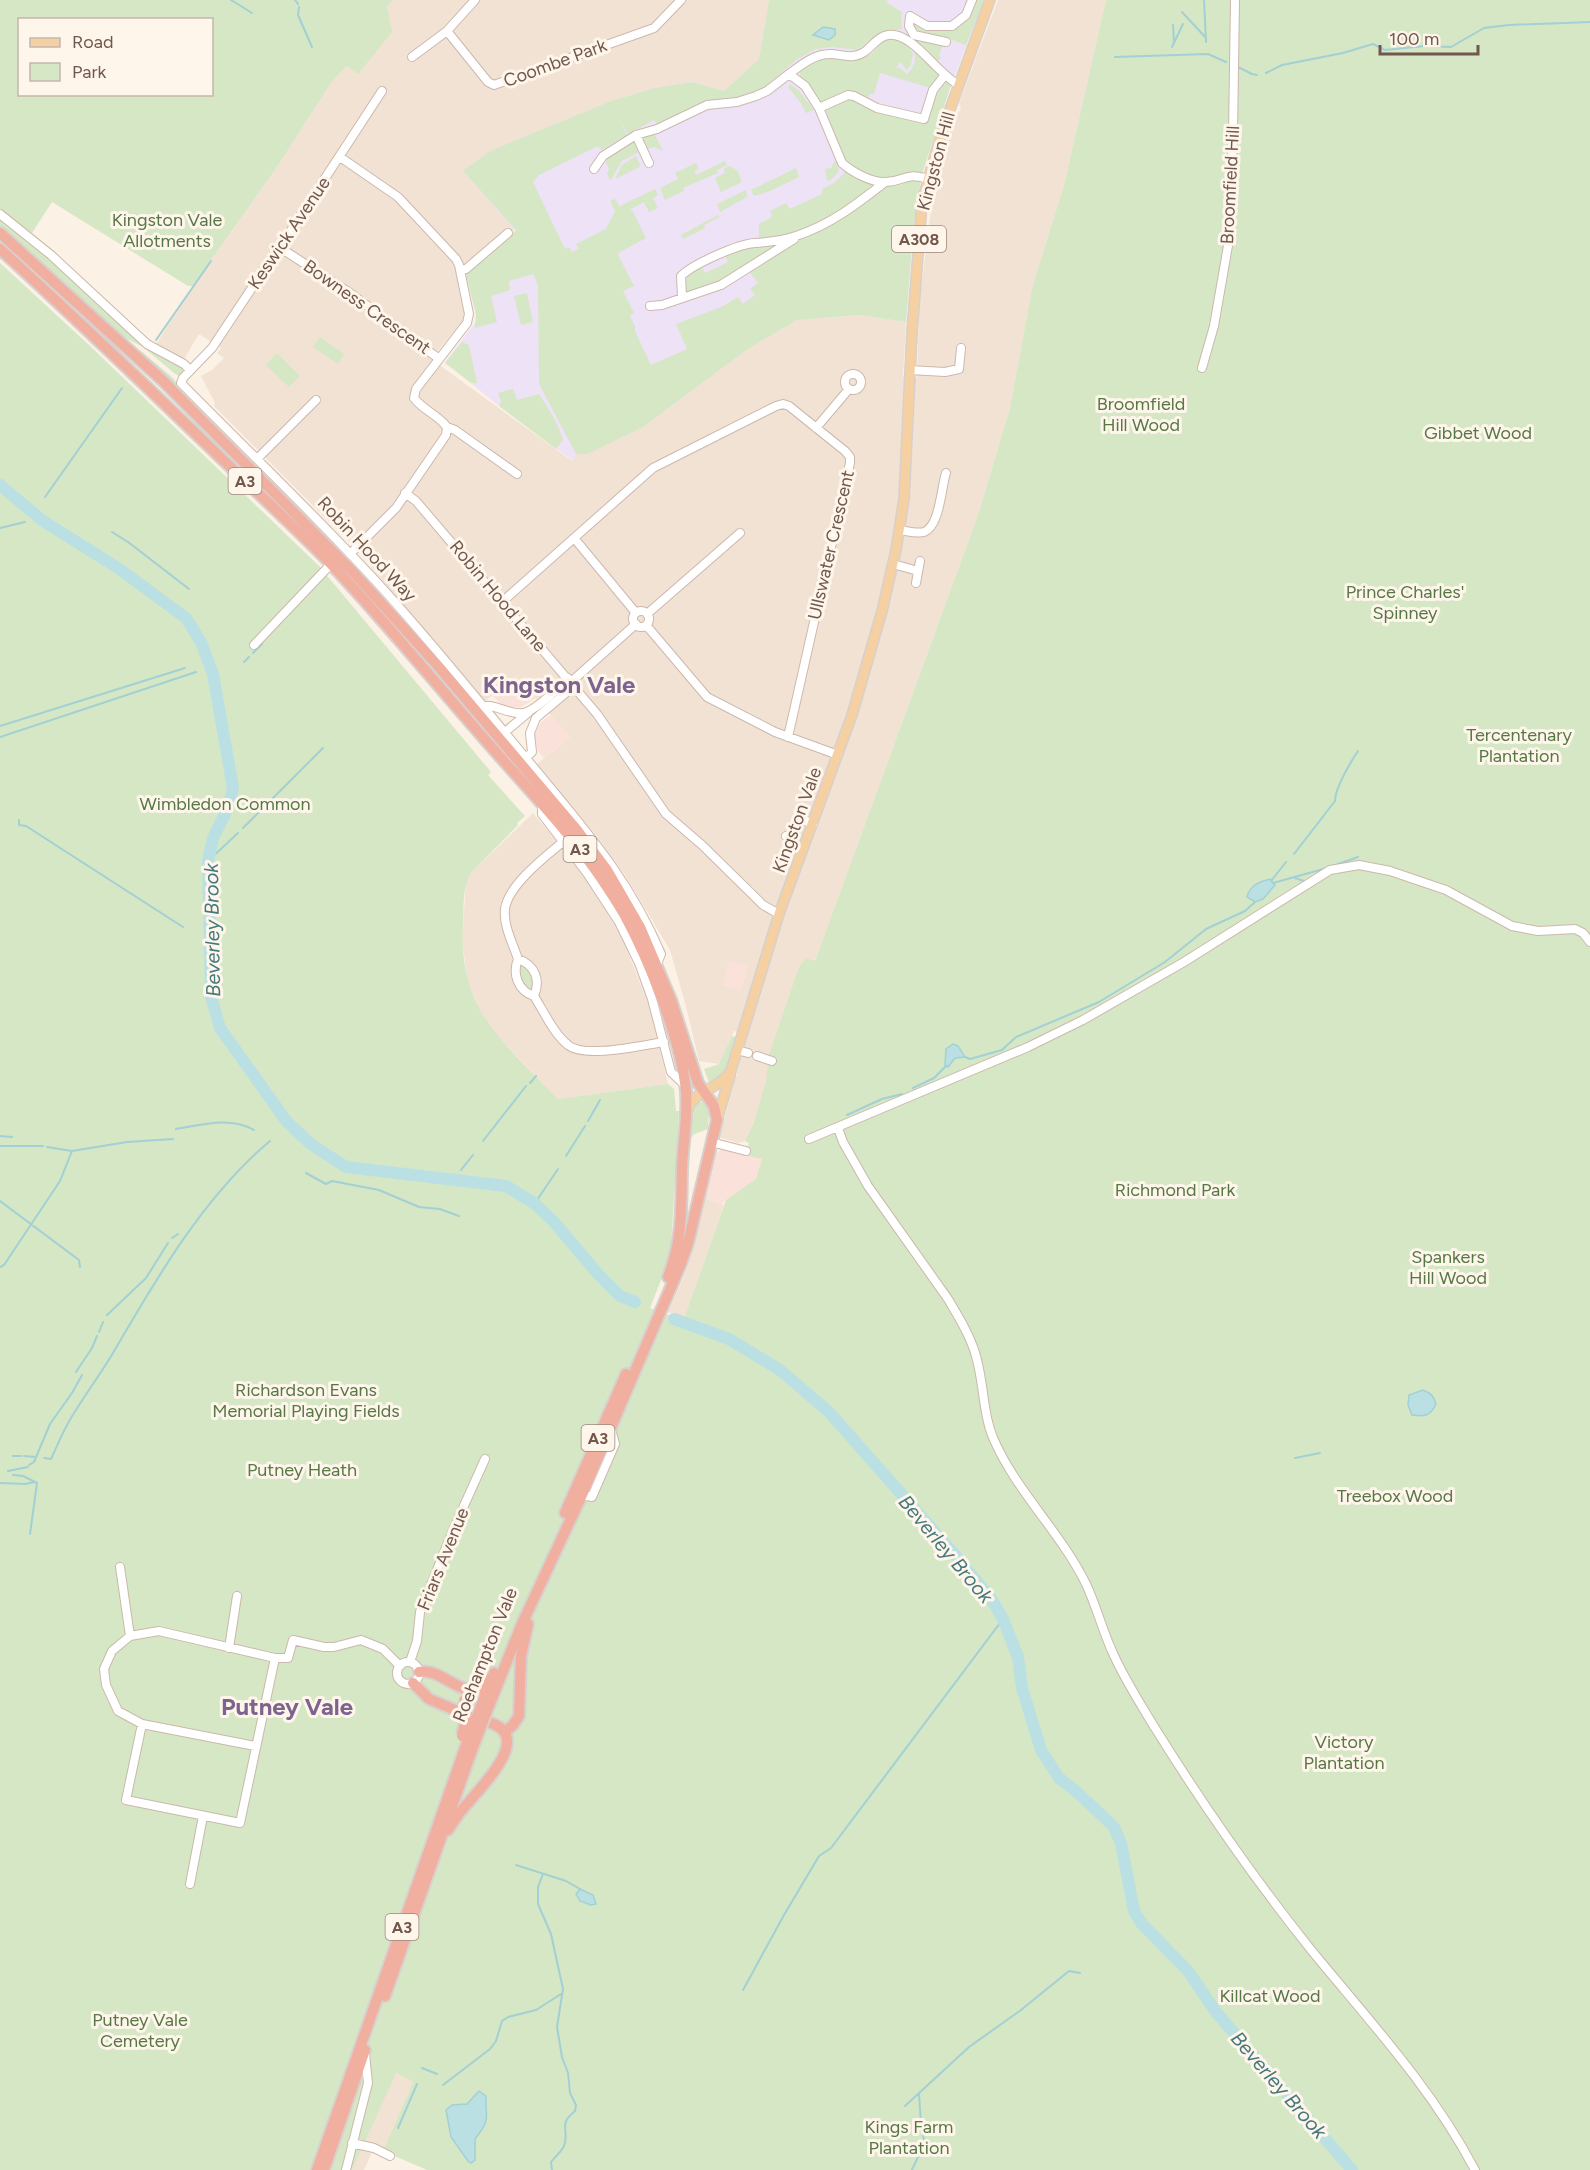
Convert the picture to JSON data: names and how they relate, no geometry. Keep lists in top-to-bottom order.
{
  "streets": {
    "highway": ["A3", "Robin Hood Way", "Roehampton Vale"],
    "main road": ["Kingston Hill", "A308", "Kingston Vale"],
    "street": [
      "Coombe Park",
      "Broomfield Hill",
      "Keswick Avenue",
      "Bowness Crescent",
      "Ullswater Crescent",
      "Robin Hood Lane",
      "Friars Avenue"
    ]
  },
  "crossings": [
    ["Kingston Hill", "Kingston Vale"],
    ["Keswick Avenue", "Bowness Crescent"],
    ["Keswick Avenue", "Robin Hood Way"],
    ["A308", "A3"],
    ["A308", "Kingston Vale"],
    ["A3", "Robin Hood Way"],
    ["A3", "Friars Avenue"],
    ["A3", "Roehampton Vale"],
    ["Ullswater Crescent", "Robin Hood Lane"],
    ["Robin Hood Lane", "Kingston Vale"]
  ],
  "districts": ["Kingston Vale", "Putney Vale"],
  "water": ["Beverley Brook"],
  "parks": [
    "Kingston Vale Allotments",
    "Broomfield Hill Wood",
    "Gibbet Wood",
    "Prince Charles' Spinney",
    "Tercentenary Plantation",
    "Wimbledon Common",
    "Richmond Park",
    "Spankers Hill Wood",
    "Richardson Evans Memorial Playing Fields",
    "Putney Heath",
    "Treebox Wood",
    "Victory Plantation",
    "Killcat Wood",
    "Putney Vale Cemetery",
    "Kings Farm Plantation"
  ],
  "legend": ["Road", "Park"],
  "scale_bar": "100 m"
}
